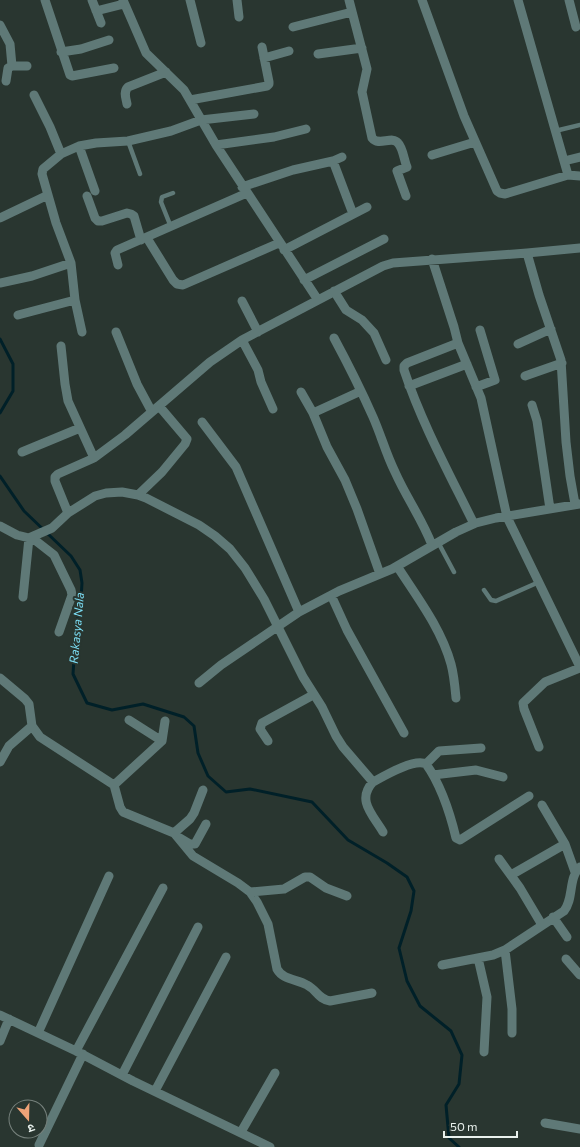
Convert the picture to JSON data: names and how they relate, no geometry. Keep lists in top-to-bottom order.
{
  "water": ["Rakasya Nala"],
  "scale_bar": "50 m",
  "north": "bottom"
}
